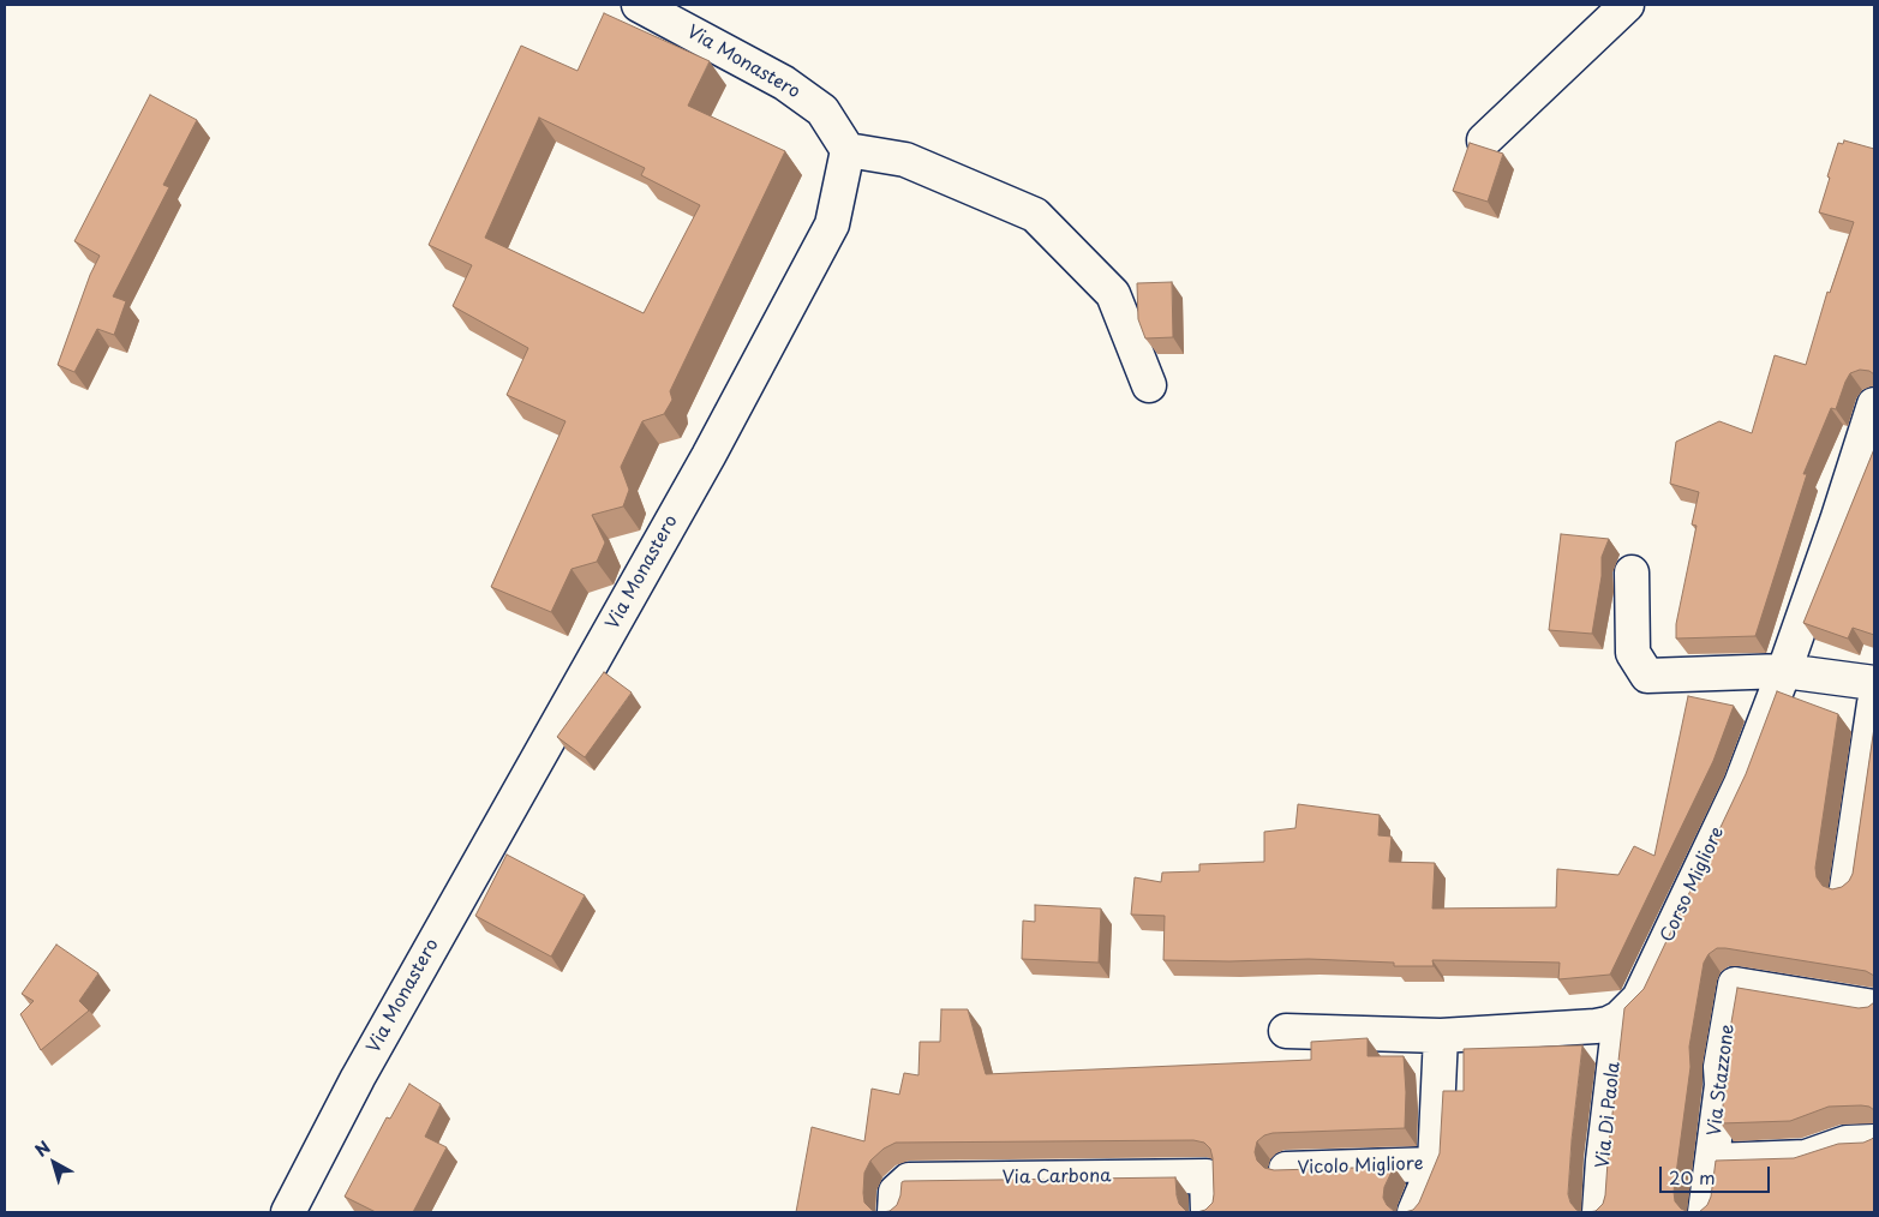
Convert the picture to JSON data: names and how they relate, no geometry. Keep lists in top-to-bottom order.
{
  "streets": {
    "street": [
      "Via Monastero",
      "Corso Migliore",
      "Via Stazzone",
      "Via Di Paola",
      "Vicolo Migliore",
      "Via Carbona"
    ]
  },
  "crossings": [
    ["Corso Migliore", "Via Di Paola"]
  ],
  "scale_bar": "20 m",
  "north": "top left"
}
